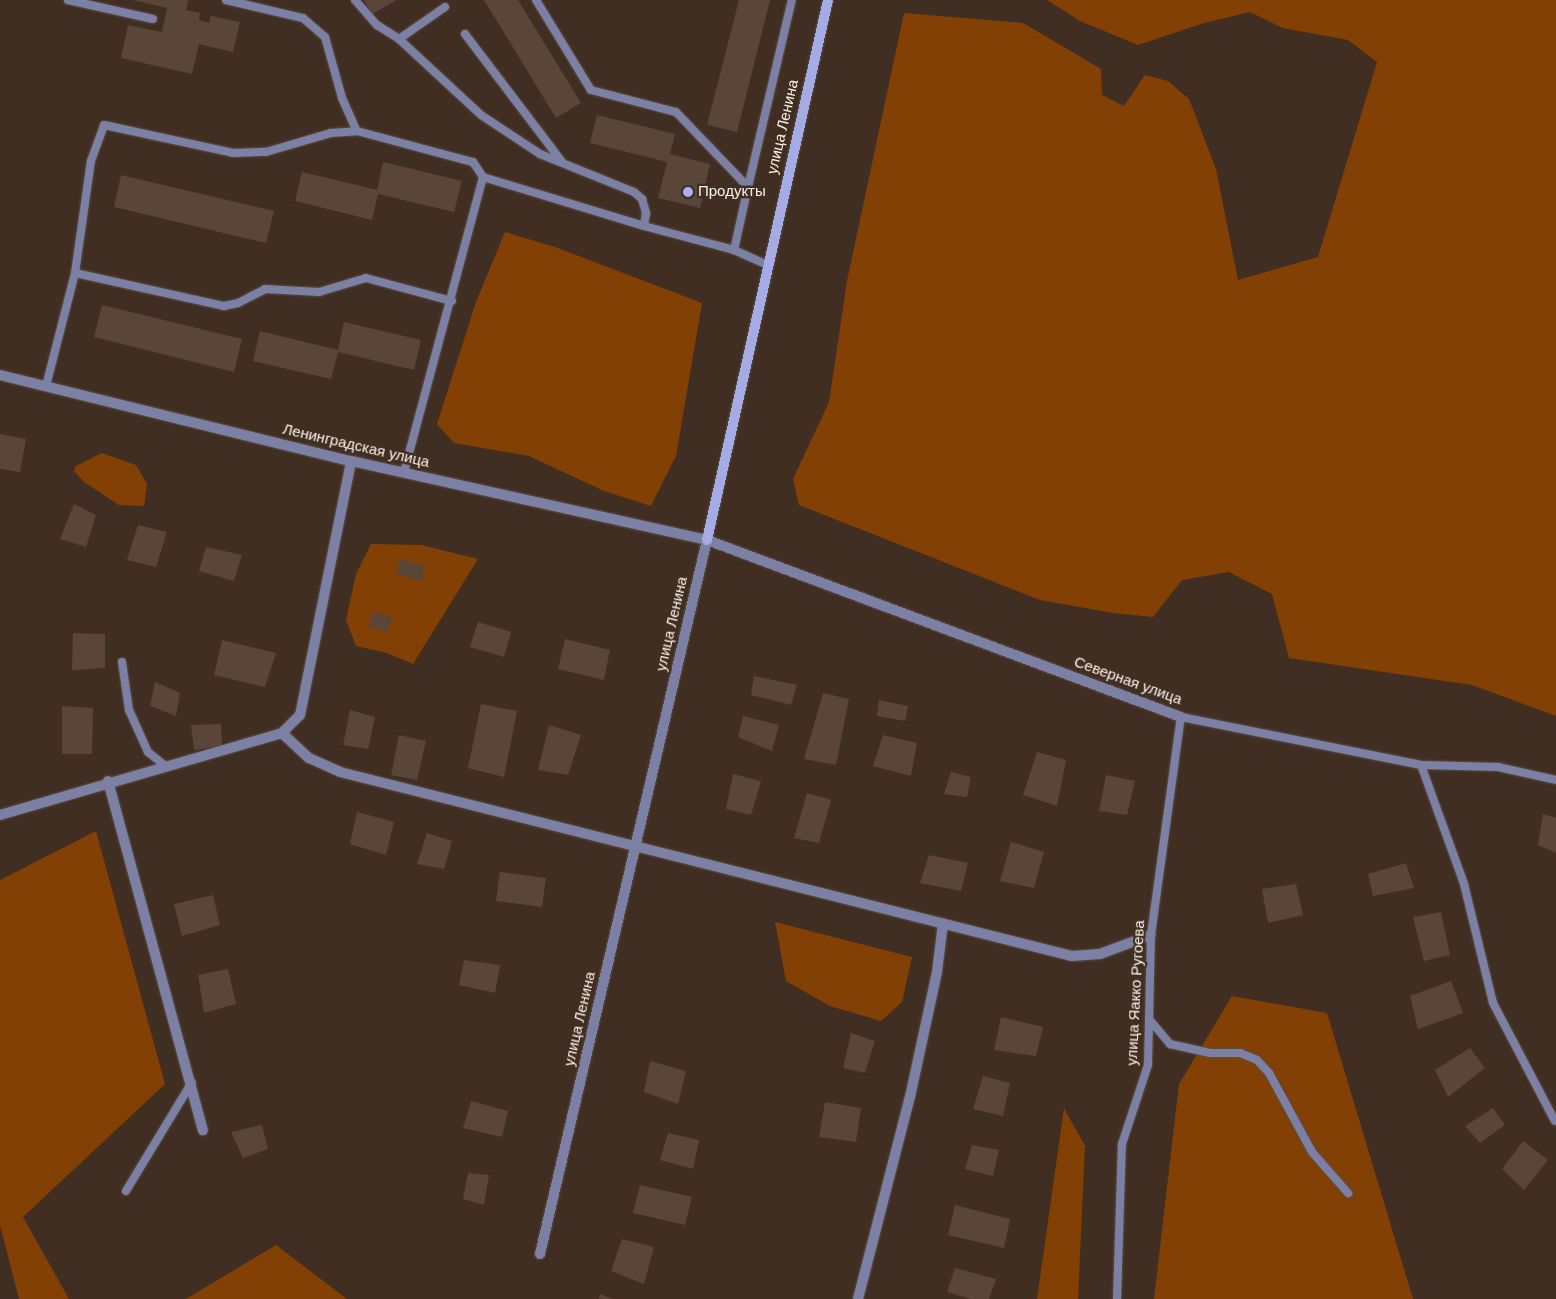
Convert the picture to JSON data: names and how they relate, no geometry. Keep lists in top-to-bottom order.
{
  "streets": {
    "street": ["улица Ленина", "Ленинградская улица", "Северная улица"],
    "lane": ["улица Яакко Ругоева"]
  },
  "crossings": [
    ["улица Ленина", "Ленинградская улица"],
    ["улица Ленина", "Северная улица"],
    ["Ленинградская улица", "Северная улица"],
    ["Северная улица", "улица Яакко Ругоева"]
  ],
  "places": ["Продукты"]
}
